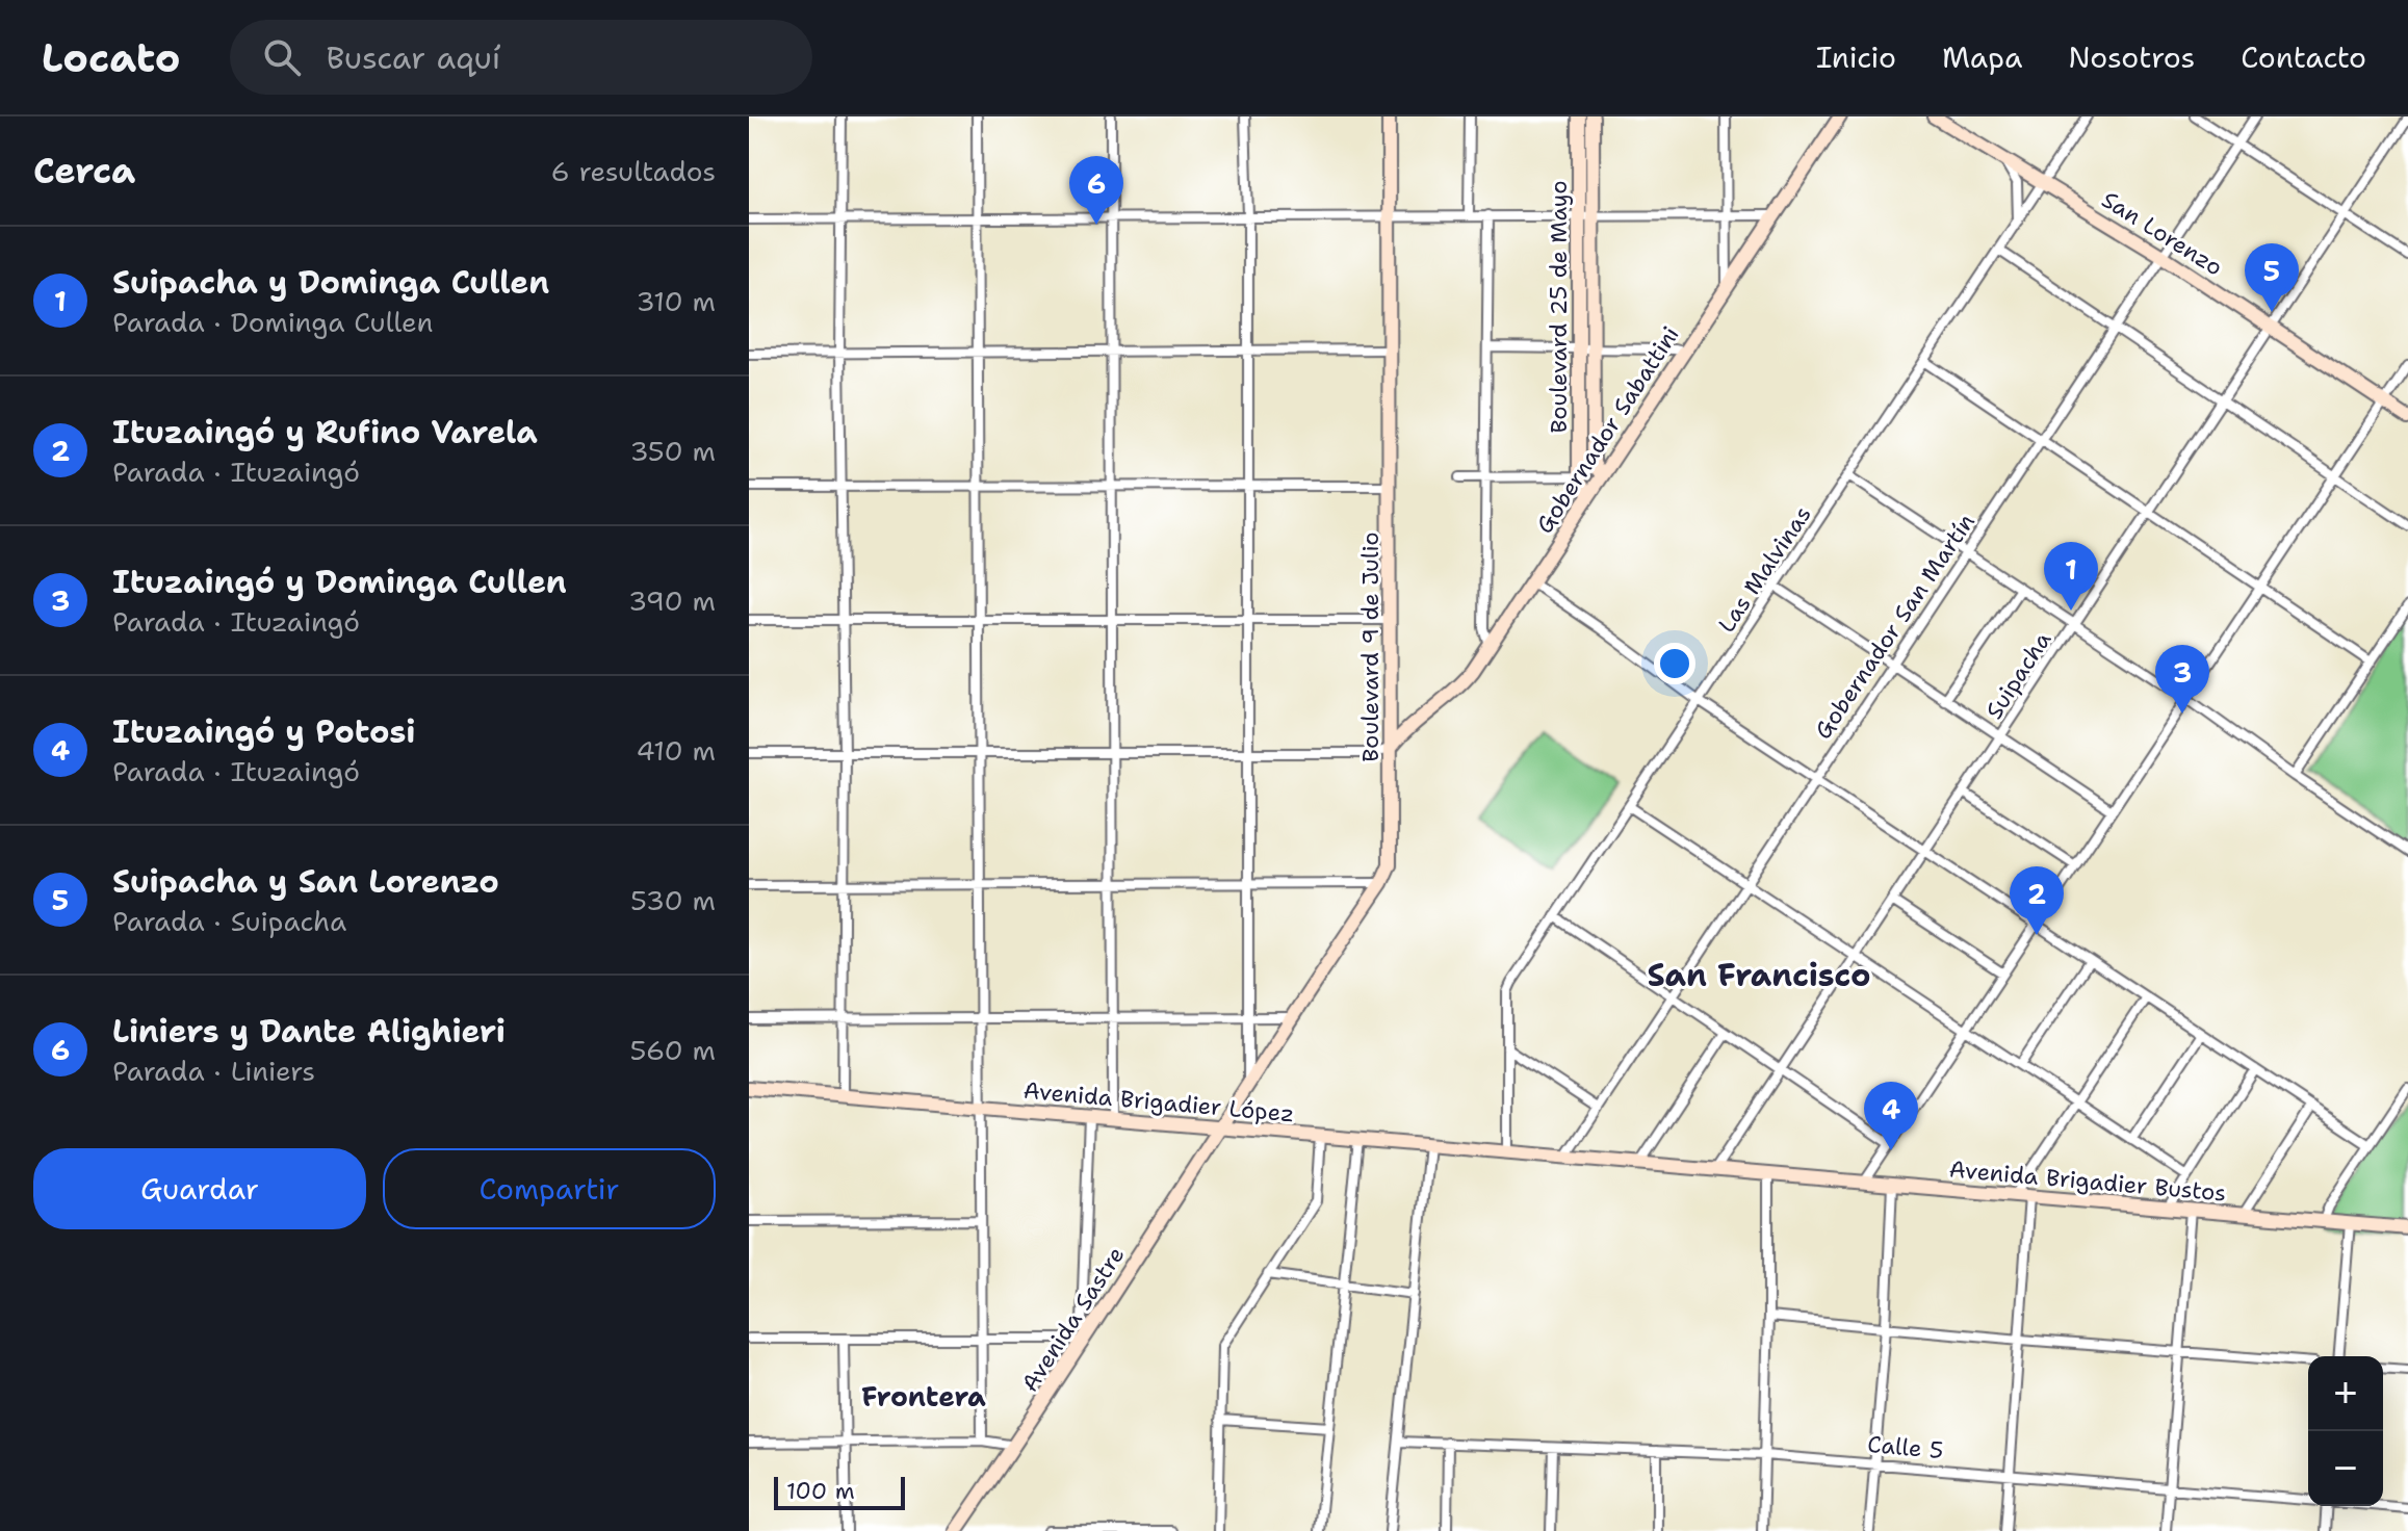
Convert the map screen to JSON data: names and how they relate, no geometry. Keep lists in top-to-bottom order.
{
  "streets": {
    "main road": [
      "San Lorenzo",
      "Boulevard 25 de Mayo",
      "Gobernador Sabattini",
      "Boulevard 9 de Julio",
      "Avenida Brigadier López",
      "Avenida Brigadier Bustos",
      "Avenida Sastre"
    ],
    "street": [
      "Las Malvinas",
      "Gobernador San Martín",
      "Suipacha",
      "Calle 5"
    ]
  },
  "crossings": [
    ["San Lorenzo", "Las Malvinas"],
    ["San Lorenzo", "Gobernador San Martín"],
    ["San Lorenzo", "Suipacha"],
    ["Boulevard 25 de Mayo", "Gobernador Sabattini"],
    ["Gobernador Sabattini", "Boulevard 9 de Julio"],
    ["Las Malvinas", "Avenida Brigadier López"],
    ["Gobernador San Martín", "Avenida Brigadier López"],
    ["Gobernador San Martín", "Avenida Brigadier Bustos"],
    ["Boulevard 9 de Julio", "Avenida Brigadier López"],
    ["Boulevard 9 de Julio", "Avenida Sastre"],
    ["Suipacha", "Avenida Brigadier Bustos"],
    ["Avenida Brigadier López", "Avenida Brigadier Bustos"],
    ["Avenida Brigadier López", "Avenida Sastre"]
  ],
  "districts": ["San Francisco", "Frontera"],
  "scale_bar": "100 m",
  "page": {
    "header": "Locato",
    "search": "Buscar aquí",
    "nav": [
      "Inicio",
      "Mapa",
      "Nosotros",
      "Contacto"
    ],
    "heading": ["Cerca", "6 resultados"],
    "pins": [
      "6",
      "5",
      "1",
      "3",
      "2",
      "4"
    ],
    "list": [
      {
        "mark": "1",
        "name": "Suipacha y Dominga Cullen",
        "note": "Parada · Dominga Cullen",
        "value": "310 m"
      },
      {
        "mark": "2",
        "name": "Ituzaingó y Rufino Varela",
        "note": "Parada · Ituzaingó",
        "value": "350 m"
      },
      {
        "mark": "3",
        "name": "Ituzaingó y Dominga Cullen",
        "note": "Parada · Ituzaingó",
        "value": "390 m"
      },
      {
        "mark": "4",
        "name": "Ituzaingó y Potosi",
        "note": "Parada · Ituzaingó",
        "value": "410 m"
      },
      {
        "mark": "5",
        "name": "Suipacha y San Lorenzo",
        "note": "Parada · Suipacha",
        "value": "530 m"
      },
      {
        "mark": "6",
        "name": "Liniers y Dante Alighieri",
        "note": "Parada · Liniers",
        "value": "560 m"
      }
    ],
    "buttons": ["Guardar", "Compartir"],
    "map_buttons": ["+", "−"],
    "scale": "100 m"
  }
}
